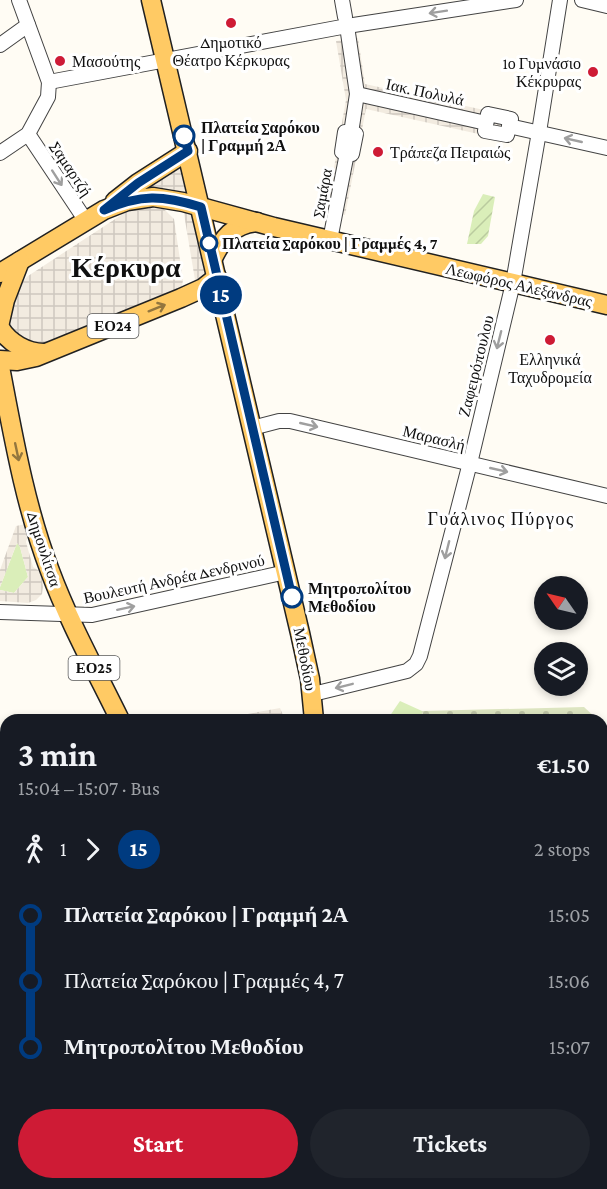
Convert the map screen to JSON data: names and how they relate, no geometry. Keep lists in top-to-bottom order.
{
  "streets": {
    "main road": [
      "Λεωφόρος Αλεξάνδρας",
      "ΕΟ24",
      "Δημουλίτσα",
      "Μεθοδίου",
      "ΕΟ25"
    ],
    "street": [
      "Ιακ. Πολυλά",
      "Σαμαρτζή",
      "Σαμάρα",
      "Ζαφειρόπουλου",
      "Μαρασλή",
      "Βουλευτή Ανδρέα Δενδρινού"
    ]
  },
  "crossings": [
    ["Ιακ. Πολυλά", "Σαμάρα"],
    ["Ιακ. Πολυλά", "Ζαφειρόπουλου"],
    ["Σαμάρα", "Λεωφόρος Αλεξάνδρας"],
    ["Λεωφόρος Αλεξάνδρας", "Ζαφειρόπουλου"],
    ["Ζαφειρόπουλου", "Μαρασλή"],
    ["Ζαφειρόπουλου", "Μεθοδίου"],
    ["Δημουλίτσα", "Βουλευτή Ανδρέα Δενδρινού"],
    ["Βουλευτή Ανδρέα Δενδρινού", "Μεθοδίου"]
  ],
  "one_way": [
    "Σαμαρτζή",
    "Ζαφειρόπουλου",
    "Μαρασλή",
    "Δημουλίτσα",
    "Βουλευτή Ανδρέα Δενδρινού"
  ],
  "districts": ["Κέρκυρα", "Γυάλινος Πύργος"],
  "places": [
    "Δημοτικό Θέατρο Κέρκυρας",
    "Μασούτης",
    "1ο Γυμνάσιο Κέκρυρας",
    "Πλατεία Σαρόκου | Γραμμή 2Α",
    "Τράπεζα Πειραιώς",
    "Πλατεία Σαρόκου | Γραμμές 4, 7",
    "Ελληνικά Ταχυδρομεία",
    "Μητροπολίτου Μεθοδίου"
  ],
  "lines": ["bus line 15"],
  "north": "top left",
  "page": {
    "on_map": "15",
    "heading": ["3 min", "15:04 – 15:07 · Bus", "€1.50"],
    "legs": ["1", "15", "2 stops"],
    "list": [
      {
        "name": "Πλατεία Σαρόκου | Γραμμή 2Α",
        "value": "15:05"
      },
      {
        "name": "Πλατεία Σαρόκου | Γραμμές 4, 7",
        "value": "15:06"
      },
      {
        "name": "Μητροπολίτου Μεθοδίου",
        "value": "15:07"
      }
    ],
    "buttons": ["Start", "Tickets"]
  }
}
